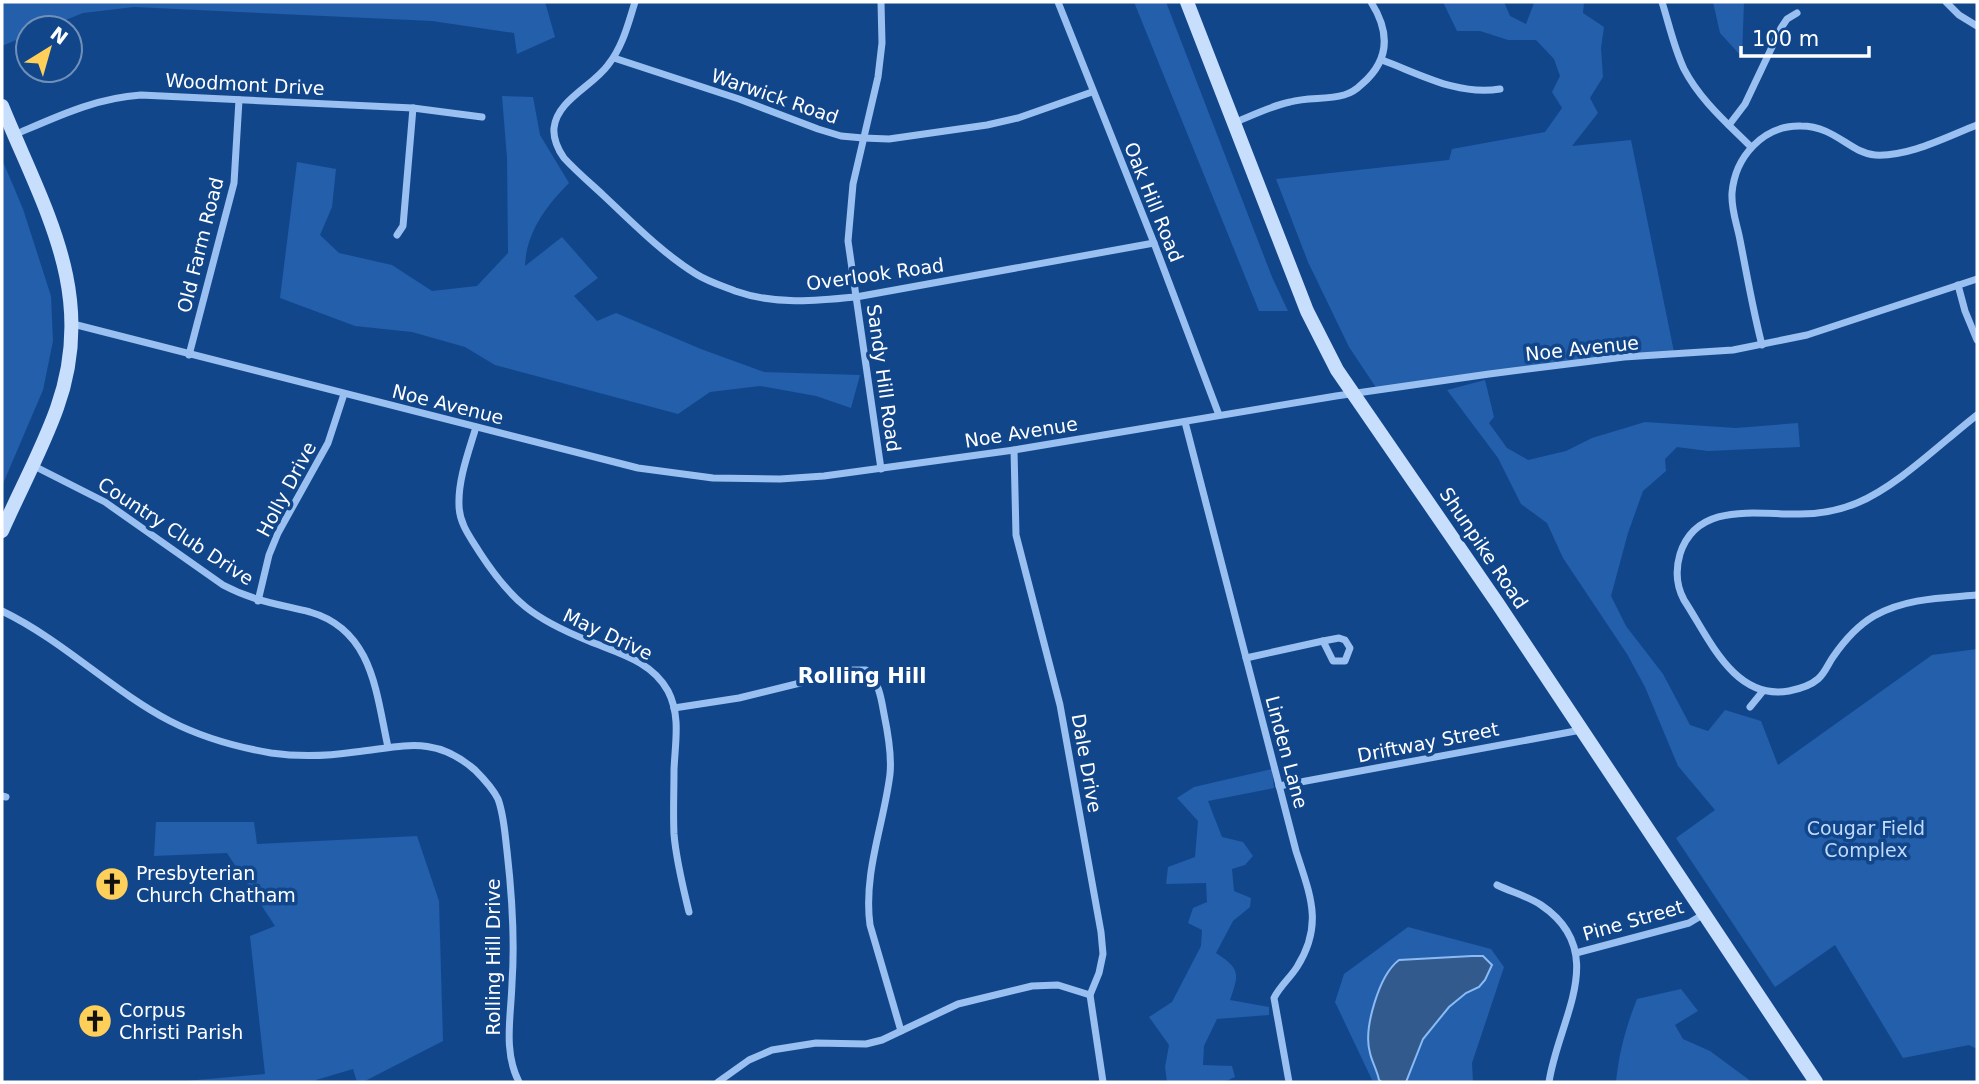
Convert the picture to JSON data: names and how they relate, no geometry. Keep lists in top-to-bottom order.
{
  "streets": {
    "main road": ["Shunpike Road"],
    "street": [
      "Woodmont Drive",
      "Warwick Road",
      "Oak Hill Road",
      "Old Farm Road",
      "Overlook Road",
      "Noe Avenue",
      "Sandy Hill Road",
      "Holly Drive",
      "Country Club Drive",
      "May Drive",
      "Driftway Street",
      "Linden Lane",
      "Dale Drive",
      "Pine Street",
      "Rolling Hill Drive"
    ]
  },
  "crossings": [
    ["Woodmont Drive", "Old Farm Road"],
    ["Warwick Road", "Oak Hill Road"],
    ["Warwick Road", "Overlook Road"],
    ["Warwick Road", "Sandy Hill Road"],
    ["Oak Hill Road", "Overlook Road"],
    ["Oak Hill Road", "Noe Avenue"],
    ["Old Farm Road", "Noe Avenue"],
    ["Overlook Road", "Sandy Hill Road"],
    ["Noe Avenue", "Sandy Hill Road"],
    ["Noe Avenue", "Holly Drive"],
    ["Noe Avenue", "Shunpike Road"],
    ["Noe Avenue", "May Drive"],
    ["Noe Avenue", "Linden Lane"],
    ["Noe Avenue", "Dale Drive"],
    ["Holly Drive", "Country Club Drive"],
    ["Country Club Drive", "Rolling Hill Drive"],
    ["Shunpike Road", "Driftway Street"],
    ["Shunpike Road", "Pine Street"],
    ["Driftway Street", "Linden Lane"]
  ],
  "districts": ["Rolling Hill"],
  "parks": ["Cougar Field Complex"],
  "places": {
    "church": ["Presbyterian Church Chatham", "Corpus Christi Parish"]
  },
  "scale_bar": "100 m",
  "north": "top right"
}
